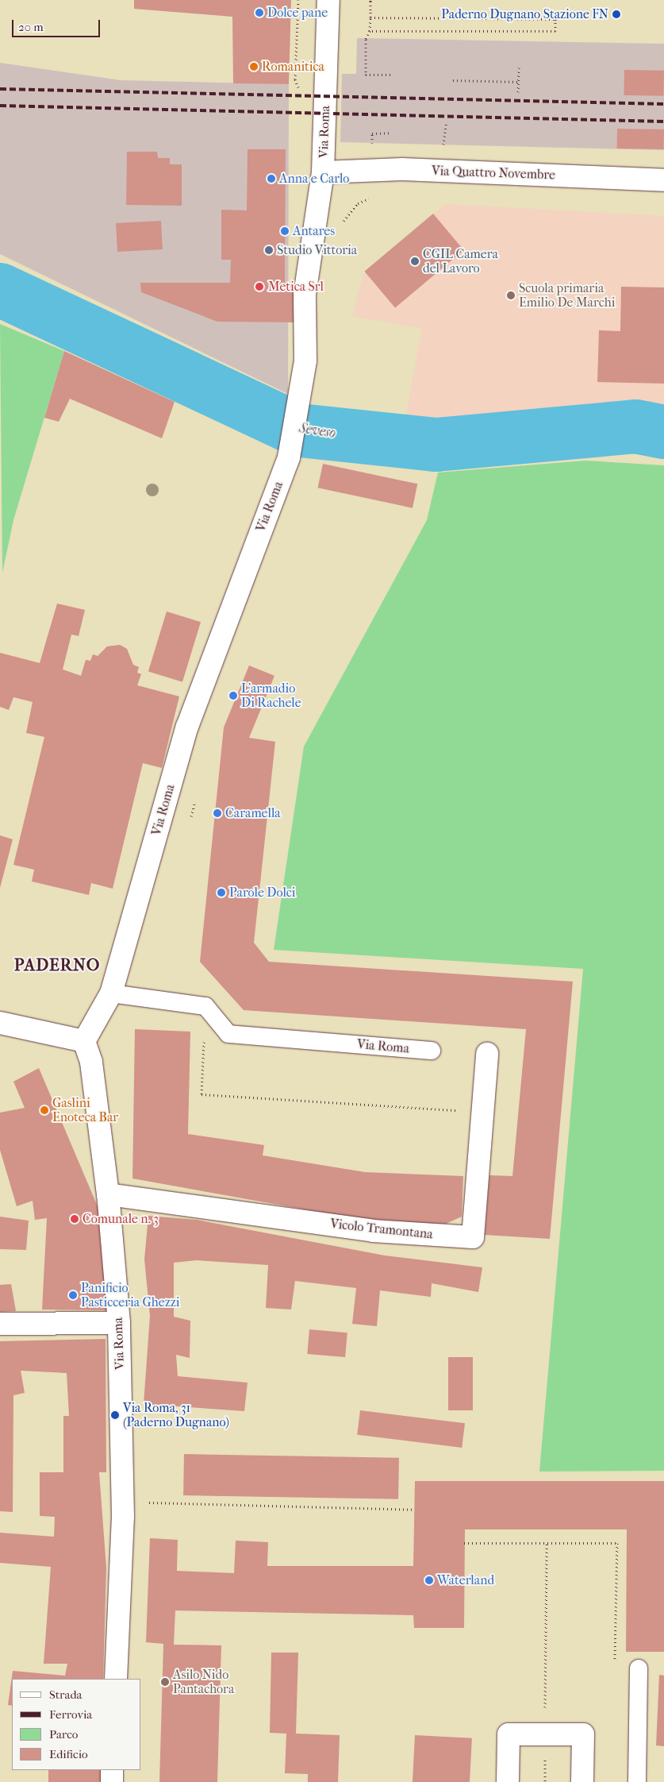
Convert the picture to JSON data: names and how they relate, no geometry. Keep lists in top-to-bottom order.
{
  "streets": {
    "street": ["Via Roma", "Via Quattro Novembre", "Vicolo Tramontana"]
  },
  "crossings": [
    ["Via Roma", "Via Quattro Novembre"],
    ["Via Roma", "Vicolo Tramontana"]
  ],
  "districts": ["PADERNO"],
  "water": ["Seveso"],
  "places": [
    "Dolce pane",
    "Paderno Dugnano Stazione FN",
    "Romanitica",
    "Anna e Carlo",
    "Antares",
    "Studio Vittoria",
    "CGIL Camera del Lavoro",
    "Metica Srl",
    "Scuola primaria Emilio De Marchi",
    "L'armadio Di Rachele",
    "Caramella",
    "Parole Dolci",
    "Gaslini Enoteca Bar",
    "Comunale n. 3",
    "Panificio Pasticceria Ghezzi",
    "Via Roma, 31 (Paderno Dugnano)",
    "Waterland",
    "Asilo Nido Pantachora"
  ],
  "legend": [
    "Strada",
    "Ferrovia",
    "Parco",
    "Edificio"
  ],
  "scale_bar": "20 m"
}
